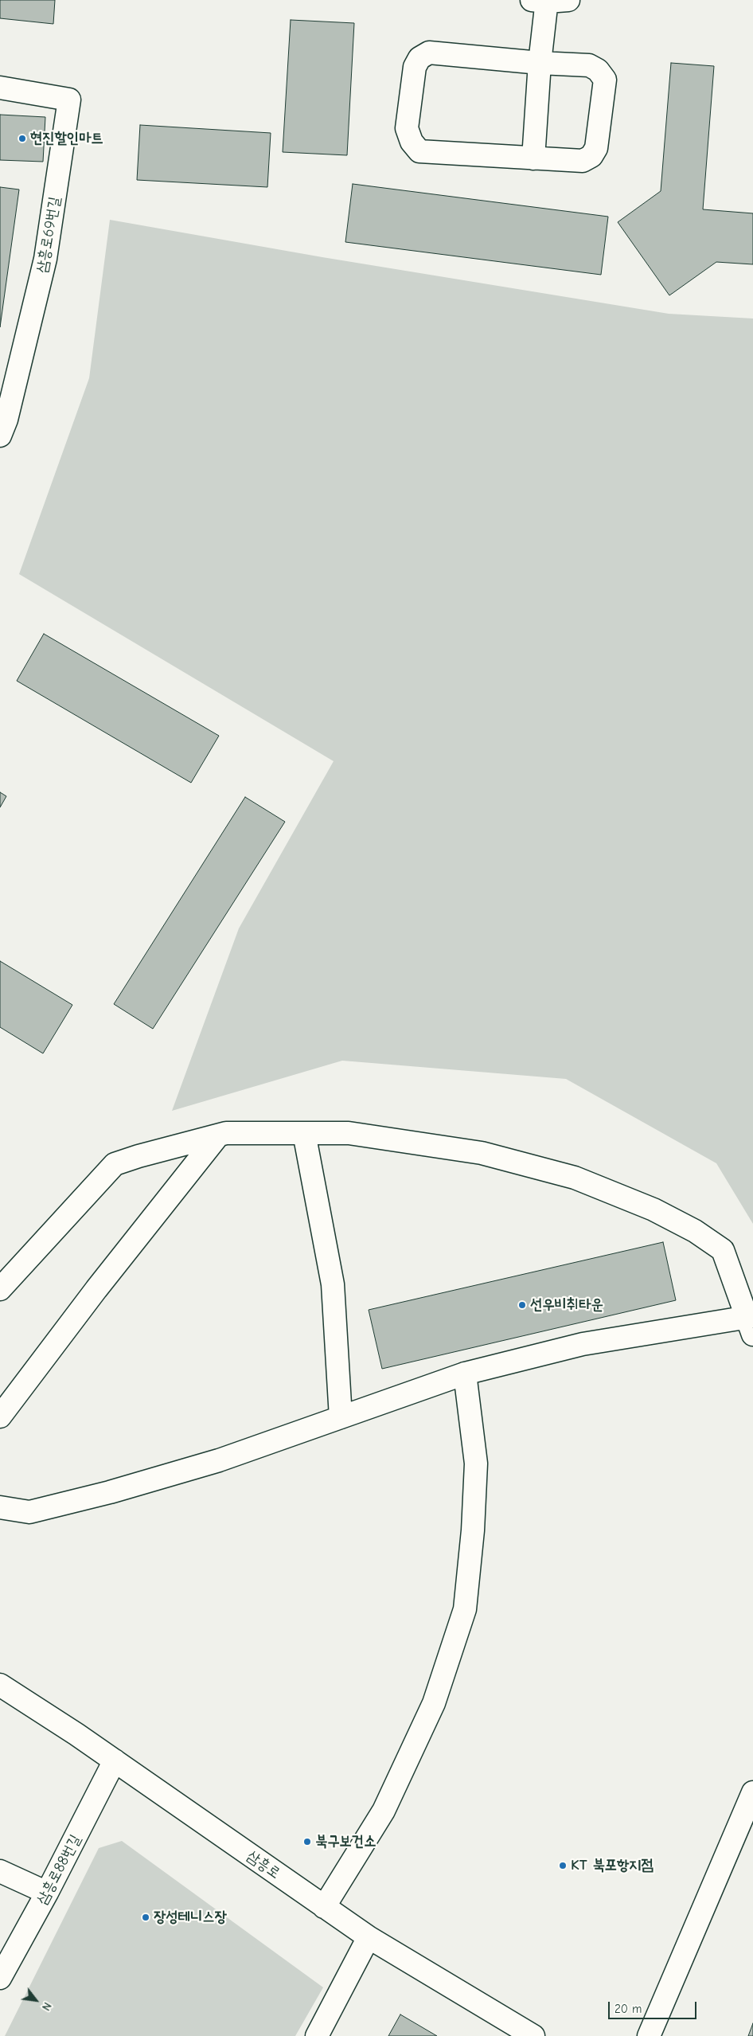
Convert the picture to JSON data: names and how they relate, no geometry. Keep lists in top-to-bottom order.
{
  "streets": {
    "street": ["삼흥로69번길", "삼흥로", "삼흥로88번길"]
  },
  "crossings": [
    ["삼흥로", "삼흥로88번길"]
  ],
  "places": [
    "현진할인마트",
    "선우비취타운",
    "북구보건소",
    "KT 북포항지점",
    "장성테니스장"
  ],
  "scale_bar": "20 m",
  "north": "bottom right"
}
